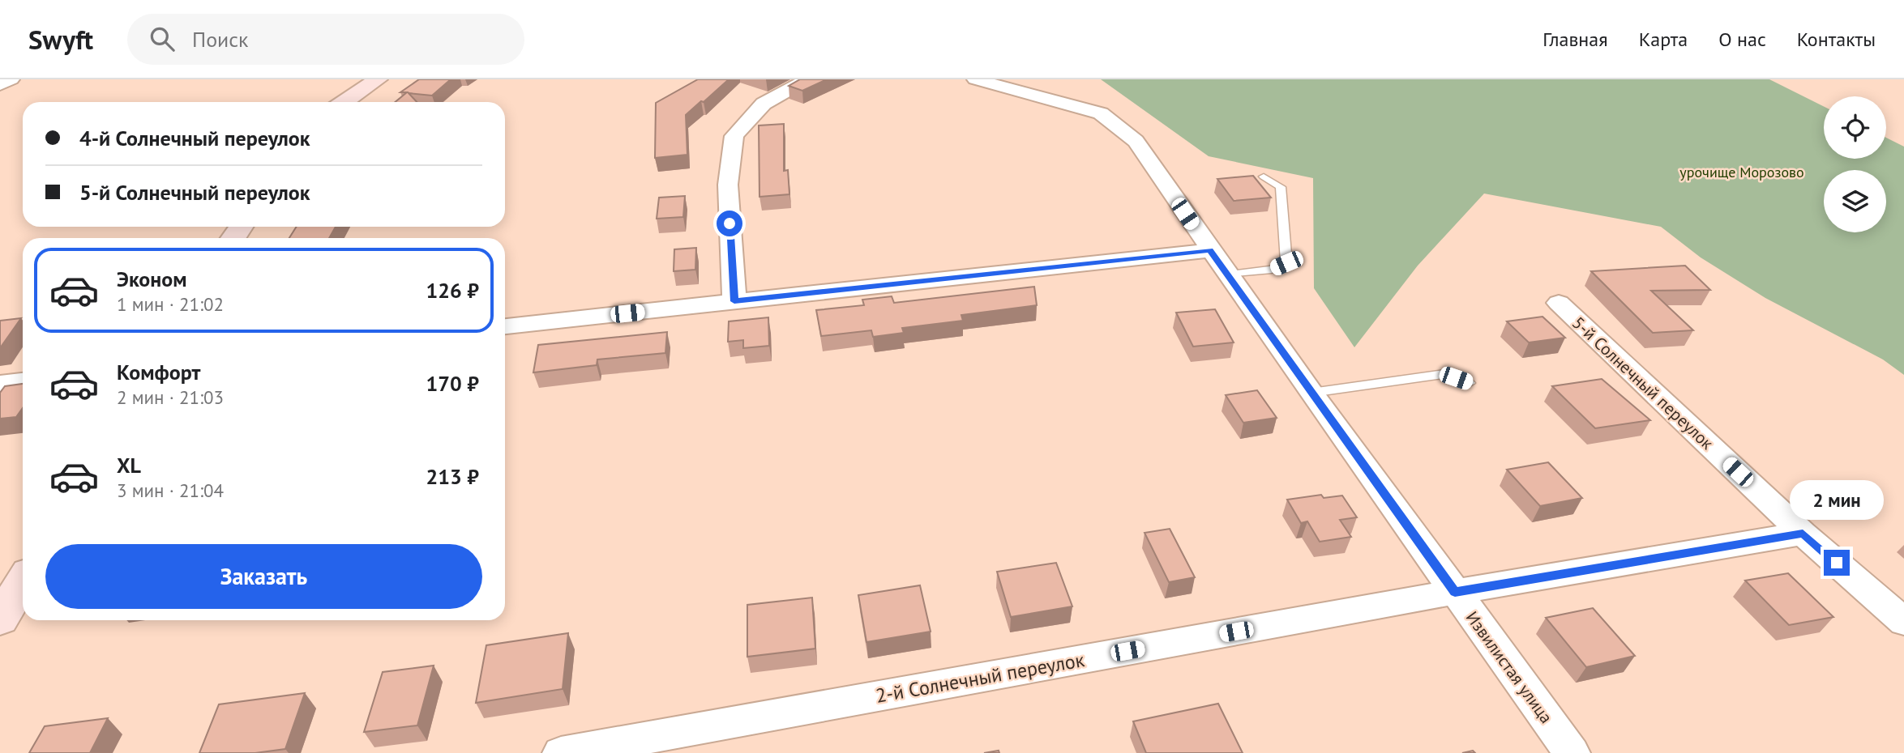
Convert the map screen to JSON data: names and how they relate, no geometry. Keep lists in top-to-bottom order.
{
  "streets": {
    "street": ["5-й Солнечный переулок", "Извилистая улица", "2-й Солнечный переулок"]
  },
  "crossings": [
    ["5-й Солнечный переулок", "2-й Солнечный переулок"],
    ["Извилистая улица", "2-й Солнечный переулок"]
  ],
  "parks": ["урочище Морозово"],
  "page": {
    "header": "Swyft",
    "search": "Поиск",
    "nav": [
      "Главная",
      "Карта",
      "О нас",
      "Контакты"
    ],
    "banner": ["4-й Солнечный переулок", "5-й Солнечный переулок"],
    "list": [
      {
        "name": "Эконом",
        "note": "1 мин · 21:02",
        "value": "126 ₽"
      },
      {
        "name": "Комфорт",
        "note": "2 мин · 21:03",
        "value": "170 ₽"
      },
      {
        "name": "XL",
        "note": "3 мин · 21:04",
        "value": "213 ₽"
      }
    ],
    "bubble": "2 мин",
    "buttons": "Заказать"
  }
}
